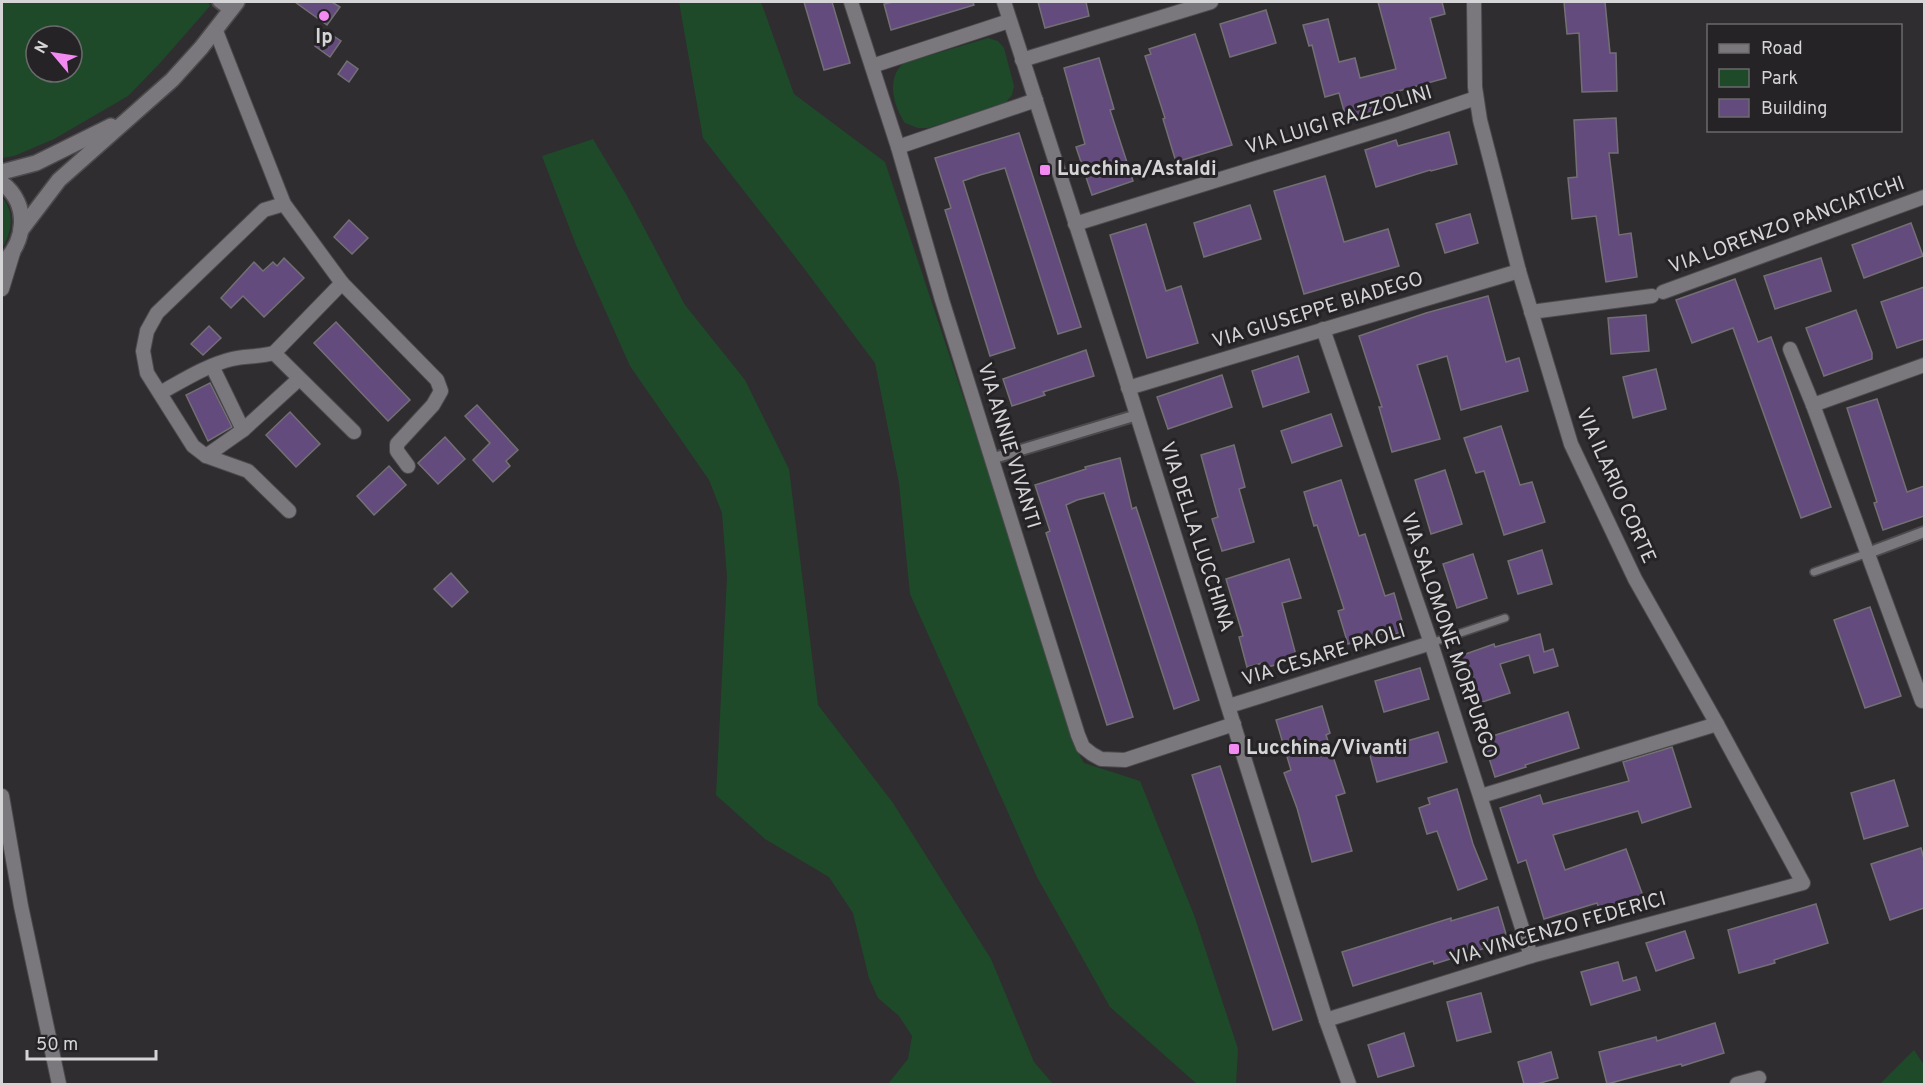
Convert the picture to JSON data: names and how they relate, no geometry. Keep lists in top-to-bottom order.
{
  "streets": {
    "street": [
      "VIA LUIGI RAZZOLINI",
      "VIA LORENZO PANCIATICHI",
      "VIA GIUSEPPE BIADEGO",
      "VIA ANNIE VIVANTI",
      "VIA ILARIO CORTE",
      "VIA DELLA LUCCHINA",
      "VIA SALOMONE MORPURGO",
      "VIA CESARE PAOLI",
      "VIA VINCENZO FEDERICI"
    ]
  },
  "crossings": [
    ["VIA LUIGI RAZZOLINI", "VIA ILARIO CORTE"],
    ["VIA LUIGI RAZZOLINI", "VIA DELLA LUCCHINA"],
    ["VIA LORENZO PANCIATICHI", "VIA ILARIO CORTE"],
    ["VIA GIUSEPPE BIADEGO", "VIA ILARIO CORTE"],
    ["VIA GIUSEPPE BIADEGO", "VIA DELLA LUCCHINA"],
    ["VIA GIUSEPPE BIADEGO", "VIA SALOMONE MORPURGO"],
    ["VIA ANNIE VIVANTI", "VIA DELLA LUCCHINA"],
    ["VIA ILARIO CORTE", "VIA VINCENZO FEDERICI"],
    ["VIA DELLA LUCCHINA", "VIA CESARE PAOLI"],
    ["VIA DELLA LUCCHINA", "VIA VINCENZO FEDERICI"],
    ["VIA SALOMONE MORPURGO", "VIA CESARE PAOLI"],
    ["VIA SALOMONE MORPURGO", "VIA VINCENZO FEDERICI"]
  ],
  "places": {
    "other": ["Ip"],
    "transit": ["Lucchina/Astaldi", "Lucchina/Vivanti"]
  },
  "legend": ["Road", "Park", "Building"],
  "scale_bar": "50 m",
  "north": "top left"
}
